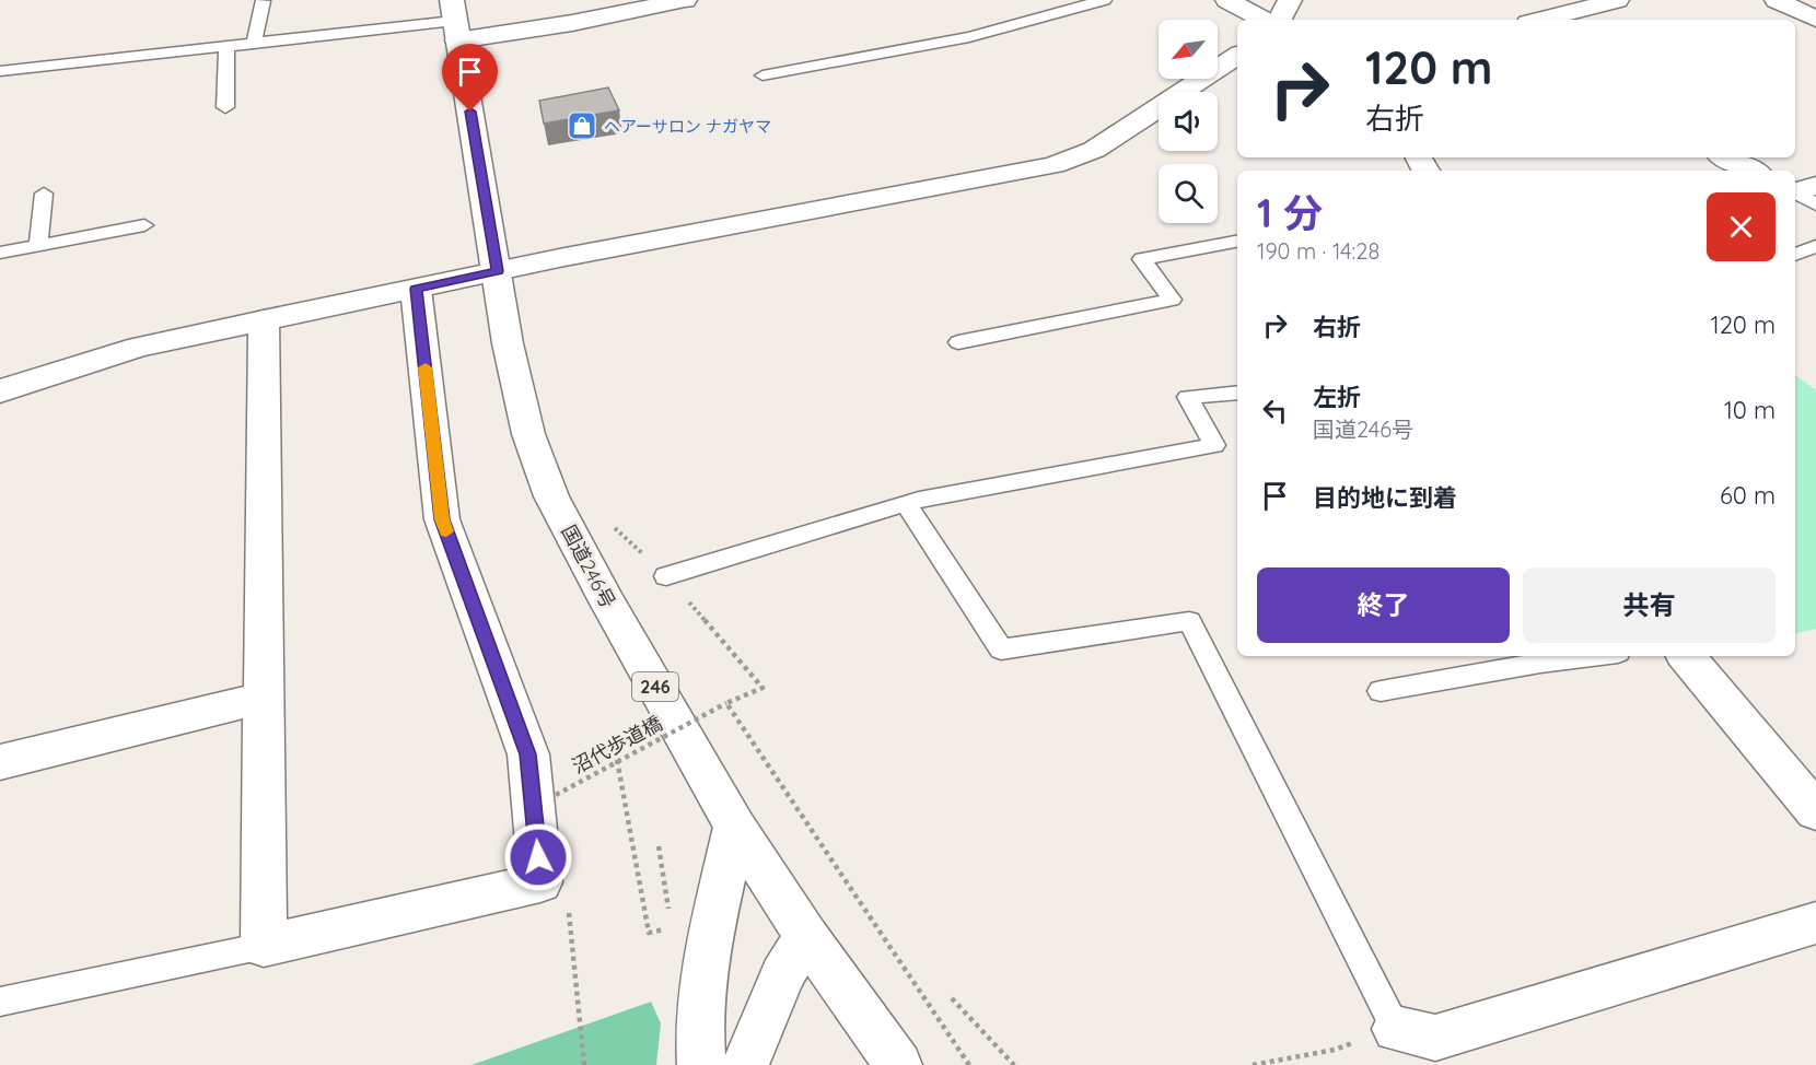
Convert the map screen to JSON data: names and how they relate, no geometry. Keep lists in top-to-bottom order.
{
  "streets": {
    "main road": ["国道246号", "246"],
    "path": ["沼代歩道橋"]
  },
  "places": {
    "shop": ["ヘアーサロン ナガヤマ"]
  },
  "north": "bottom left",
  "page": {
    "turn": ["120 m", "右折"],
    "heading": ["1 分", "190 m · 14:28"],
    "list": [
      {
        "name": "右折",
        "value": "120 m"
      },
      {
        "name": "左折",
        "note": "国道246号",
        "value": "10 m"
      },
      {
        "name": "目的地に到着",
        "value": "60 m"
      }
    ],
    "buttons": ["終了", "共有"]
  }
}
